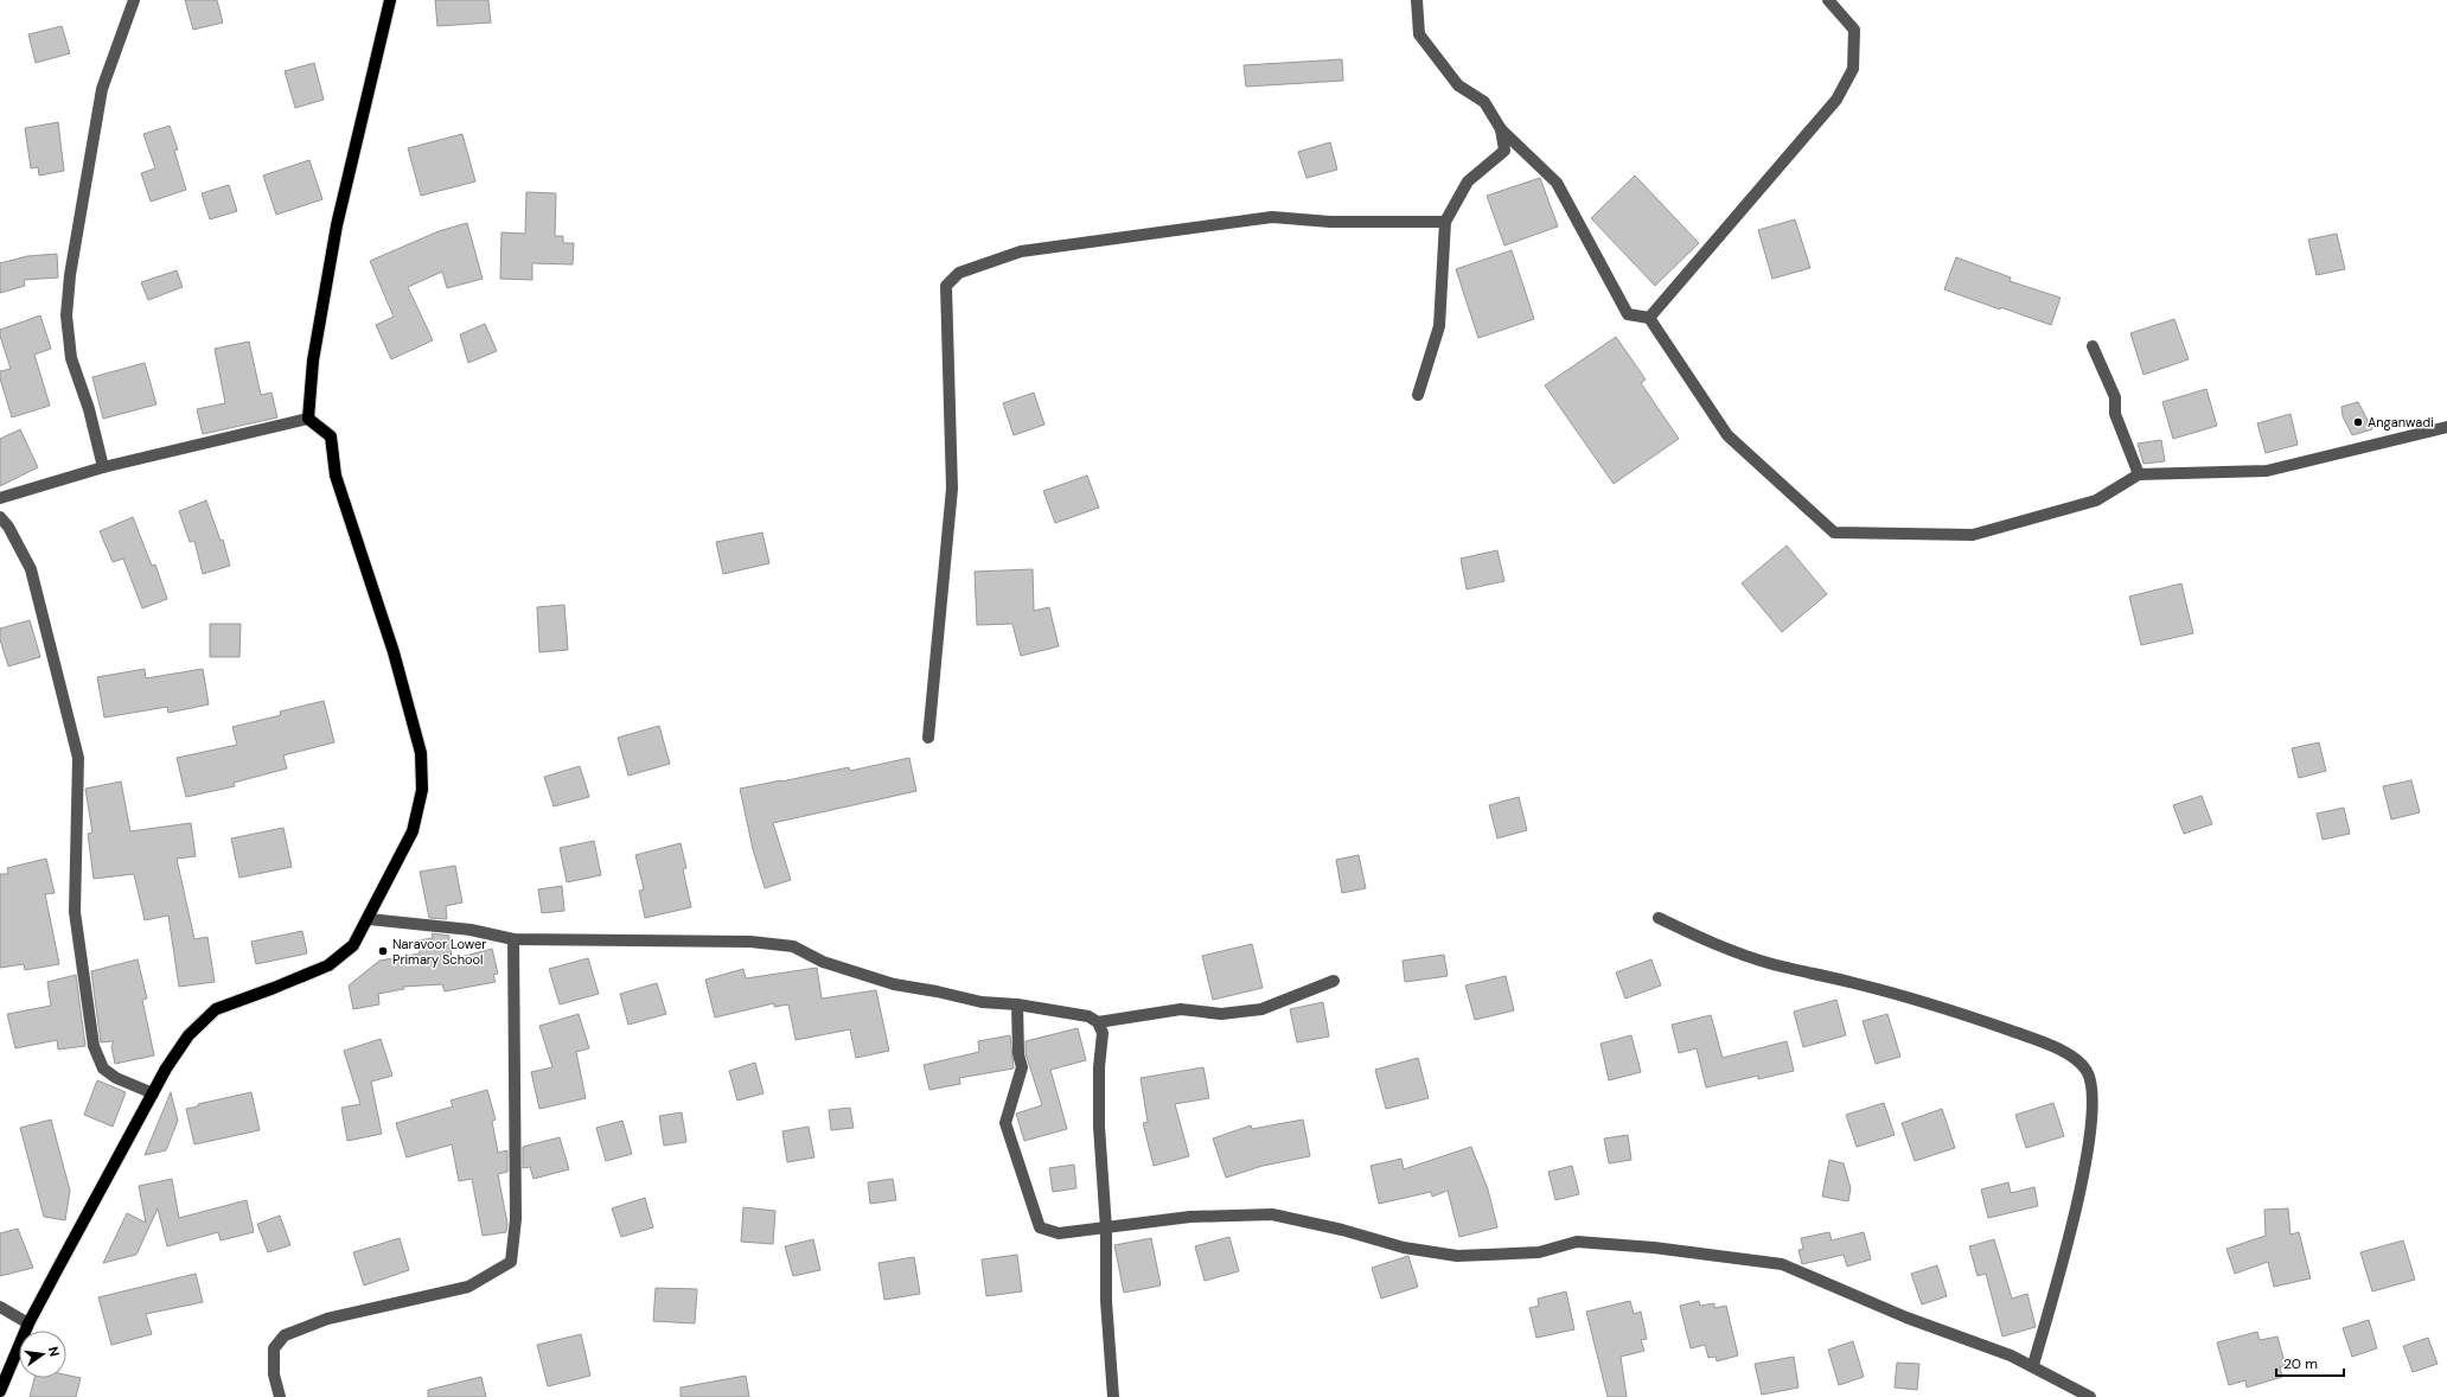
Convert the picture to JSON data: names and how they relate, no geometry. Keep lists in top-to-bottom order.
{
  "places": ["Anganwadi", "Naravoor Lower Primary School"],
  "scale_bar": "20 m",
  "north": "right"
}
